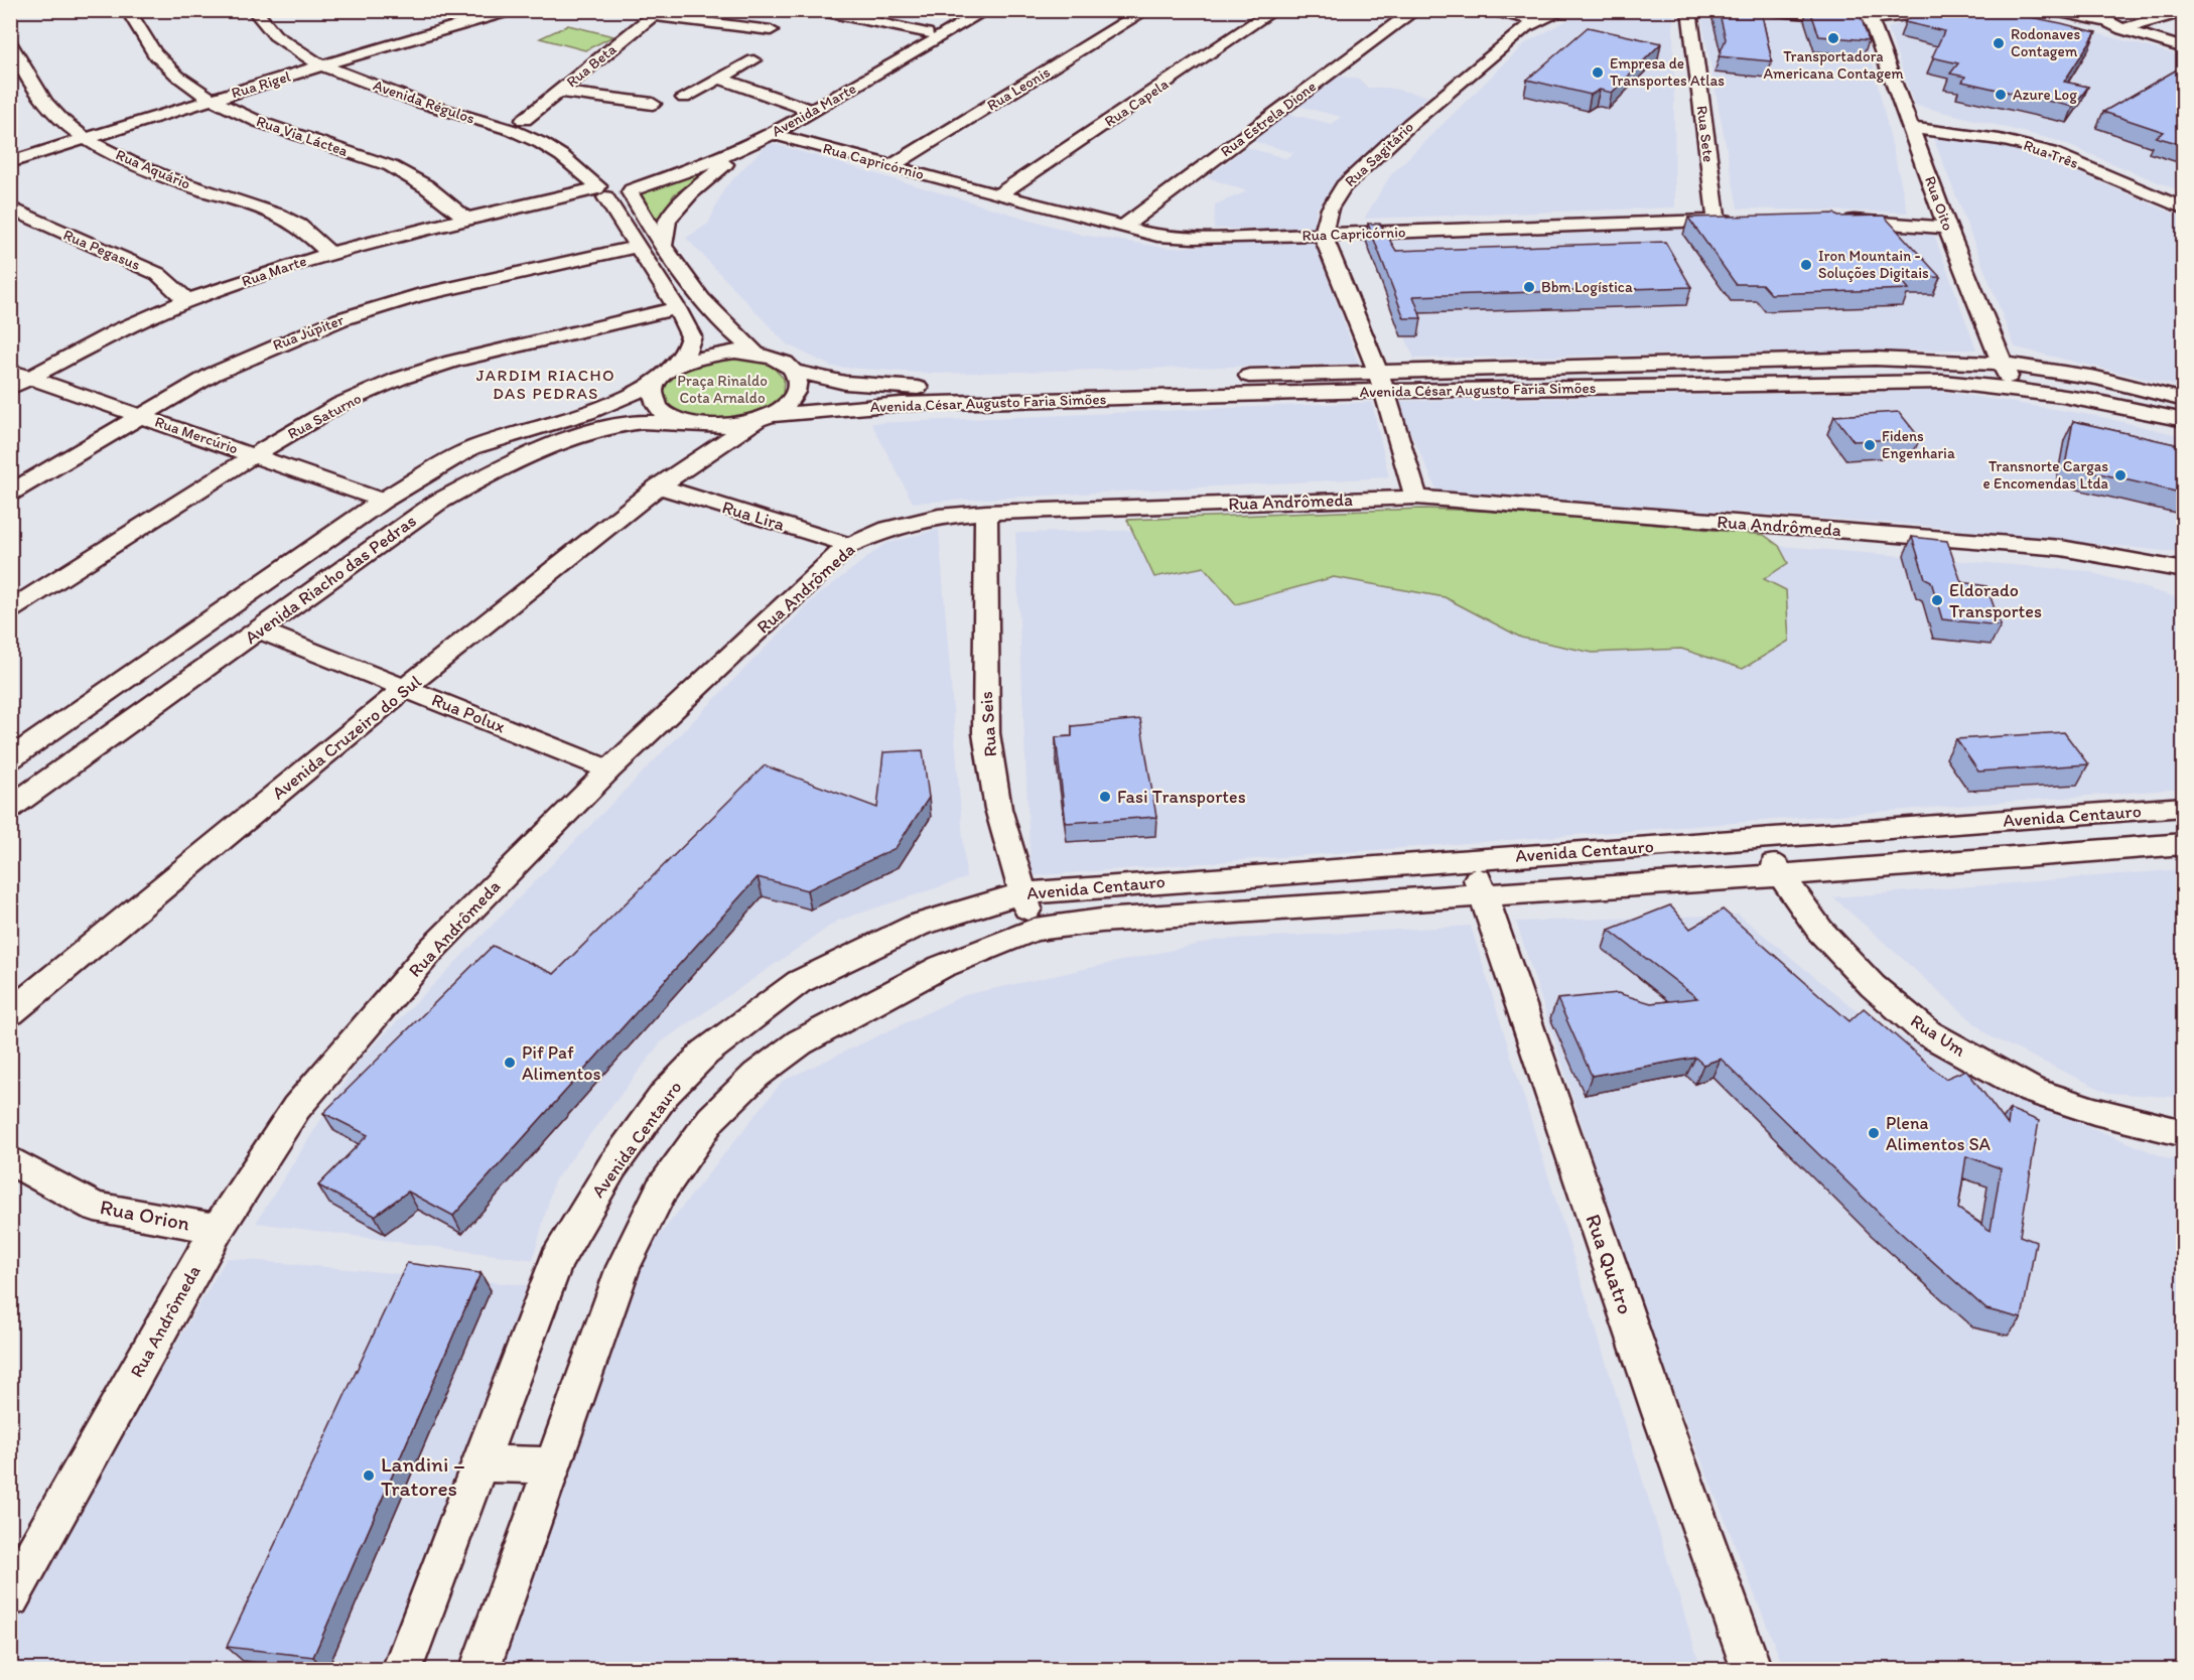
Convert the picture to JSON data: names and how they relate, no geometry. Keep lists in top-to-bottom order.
{
  "streets": {
    "street": [
      "Rua Beta",
      "Rua Rigel",
      "Rua Leonis",
      "Avenida Régulos",
      "Rua Capela",
      "Avenida Marte",
      "Rua Estrela Dione",
      "Rua Sete",
      "Rua Via Láctea",
      "Rua Sagitário",
      "Rua Três",
      "Rua Capricórnio",
      "Rua Aquário",
      "Rua Oito",
      "Rua Pegasus",
      "Rua Marte",
      "Rua Júpiter",
      "Avenida César Augusto Faria Simões",
      "Rua Saturno",
      "Rua Mercúrio",
      "Rua Andrômeda",
      "Rua Lira",
      "Avenida Riacho das Pedras",
      "Rua Polux",
      "Rua Seis",
      "Avenida Cruzeiro do Sul",
      "Avenida Centauro",
      "Rua Um",
      "Rua Orion",
      "Rua Quatro"
    ]
  },
  "crossings": [
    ["Rua Beta", "Avenida Régulos"],
    ["Rua Rigel", "Avenida Régulos"],
    ["Rua Rigel", "Rua Via Láctea"],
    ["Rua Rigel", "Rua Aquário"],
    ["Rua Leonis", "Rua Capricórnio"],
    ["Avenida Régulos", "Avenida Marte"],
    ["Avenida Régulos", "Rua Marte"],
    ["Avenida Régulos", "Rua Júpiter"],
    ["Avenida Régulos", "Avenida César Augusto Faria Simões"],
    ["Avenida Régulos", "Rua Saturno"],
    ["Avenida Régulos", "Avenida Riacho das Pedras"],
    ["Rua Capela", "Rua Capricórnio"],
    ["Avenida Marte", "Rua Capricórnio"],
    ["Avenida Marte", "Rua Marte"],
    ["Rua Estrela Dione", "Rua Capricórnio"],
    ["Rua Sete", "Rua Capricórnio"],
    ["Rua Via Láctea", "Rua Marte"],
    ["Rua Sagitário", "Rua Capricórnio"],
    ["Rua Três", "Rua Oito"],
    ["Rua Aquário", "Rua Marte"],
    ["Rua Oito", "Avenida César Augusto Faria Simões"],
    ["Rua Pegasus", "Rua Marte"],
    ["Rua Marte", "Rua Mercúrio"],
    ["Rua Júpiter", "Rua Mercúrio"],
    ["Avenida César Augusto Faria Simões", "Avenida Riacho das Pedras"],
    ["Avenida César Augusto Faria Simões", "Avenida Cruzeiro do Sul"],
    ["Rua Saturno", "Rua Mercúrio"],
    ["Rua Mercúrio", "Avenida Riacho das Pedras"],
    ["Rua Andrômeda", "Rua Lira"],
    ["Rua Andrômeda", "Rua Polux"],
    ["Rua Andrômeda", "Rua Seis"],
    ["Rua Andrômeda", "Rua Orion"],
    ["Rua Lira", "Avenida Cruzeiro do Sul"],
    ["Avenida Riacho das Pedras", "Rua Polux"],
    ["Rua Polux", "Avenida Cruzeiro do Sul"],
    ["Rua Seis", "Avenida Centauro"],
    ["Avenida Centauro", "Rua Um"],
    ["Avenida Centauro", "Rua Quatro"]
  ],
  "districts": ["JARDIM RIACHO DAS PEDRAS"],
  "parks": ["Praça Rinaldo Cota Arnaldo"],
  "places": [
    "Transportadora Americana Contagem",
    "Rodonaves Contagem",
    "Empresa de Transportes Atlas",
    "Azure Log",
    "Iron Mountain - Soluções Digitais",
    "Bbm Logística",
    "Fidens Engenharia",
    "Transnorte Cargas e Encomendas Ltda",
    "Eldorado Transportes",
    "Fasi Transportes",
    "Pif Paf Alimentos",
    "Plena Alimentos SA",
    "Landini – Tratores"
  ]
}
